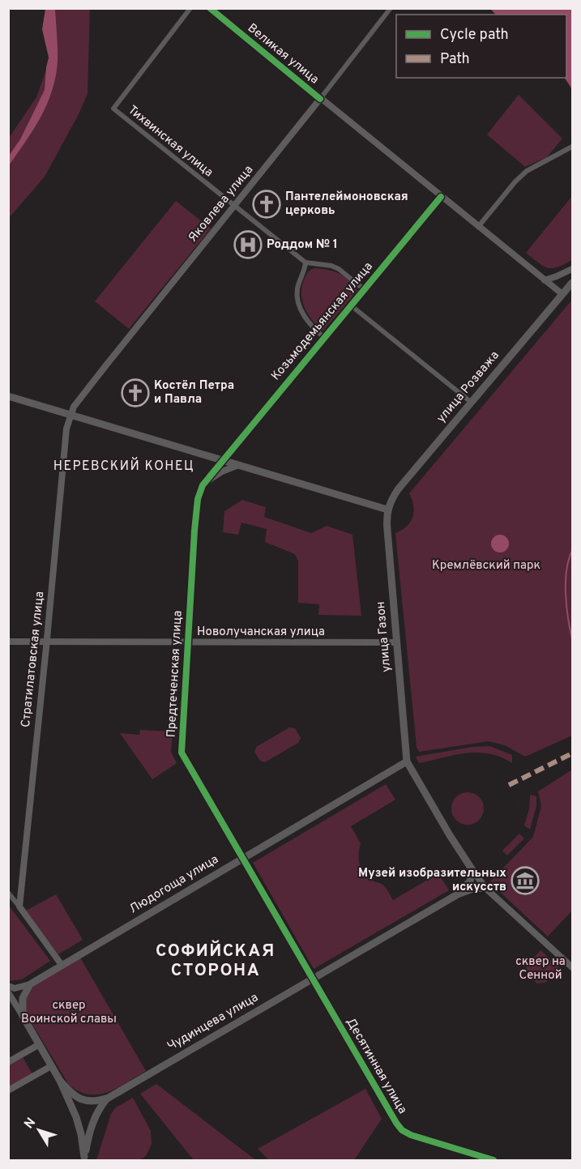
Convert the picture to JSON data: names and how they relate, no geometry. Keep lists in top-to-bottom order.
{
  "streets": {
    "main road": [
      "улица Розважа",
      "улица Газон",
      "Людогоща улица",
      "Чудинцева улица"
    ],
    "street": [
      "Великая улица",
      "Тихвинская улица",
      "Яковлева улица",
      "Козьмодемьянская улица",
      "Новолучанская улица",
      "Стратилатовская улица",
      "Предтеченская улица",
      "Десятинная улица"
    ]
  },
  "crossings": [
    ["Великая улица", "Яковлева улица"],
    ["Великая улица", "Козьмодемьянская улица"],
    ["Великая улица", "улица Розважа"],
    ["Тихвинская улица", "Яковлева улица"],
    ["Яковлева улица", "Стратилатовская улица"],
    ["Козьмодемьянская улица", "Предтеченская улица"],
    ["улица Розважа", "улица Газон"],
    ["Новолучанская улица", "улица Газон"],
    ["Новолучанская улица", "Стратилатовская улица"],
    ["Новолучанская улица", "Предтеченская улица"],
    ["улица Газон", "Людогоща улица"],
    ["Предтеченская улица", "Людогоща улица"],
    ["Предтеченская улица", "Чудинцева улица"],
    ["Предтеченская улица", "Десятинная улица"],
    ["Чудинцева улица", "Десятинная улица"]
  ],
  "districts": ["НЕРЕВСКИЙ КОНЕЦ", "СОФИЙСКАЯ СТОРОНА"],
  "parks": ["Кремлёвский парк", "сквер на Сенной", "сквер Воинской славы"],
  "places": {
    "church": ["Пантелеймоновская церковь", "Костёл Петра и Павла"],
    "hospital": ["Роддом № 1"],
    "museum": ["Музей изобразительных искусств"]
  },
  "legend": ["Cycle path", "Path"],
  "north": "top left"
}
